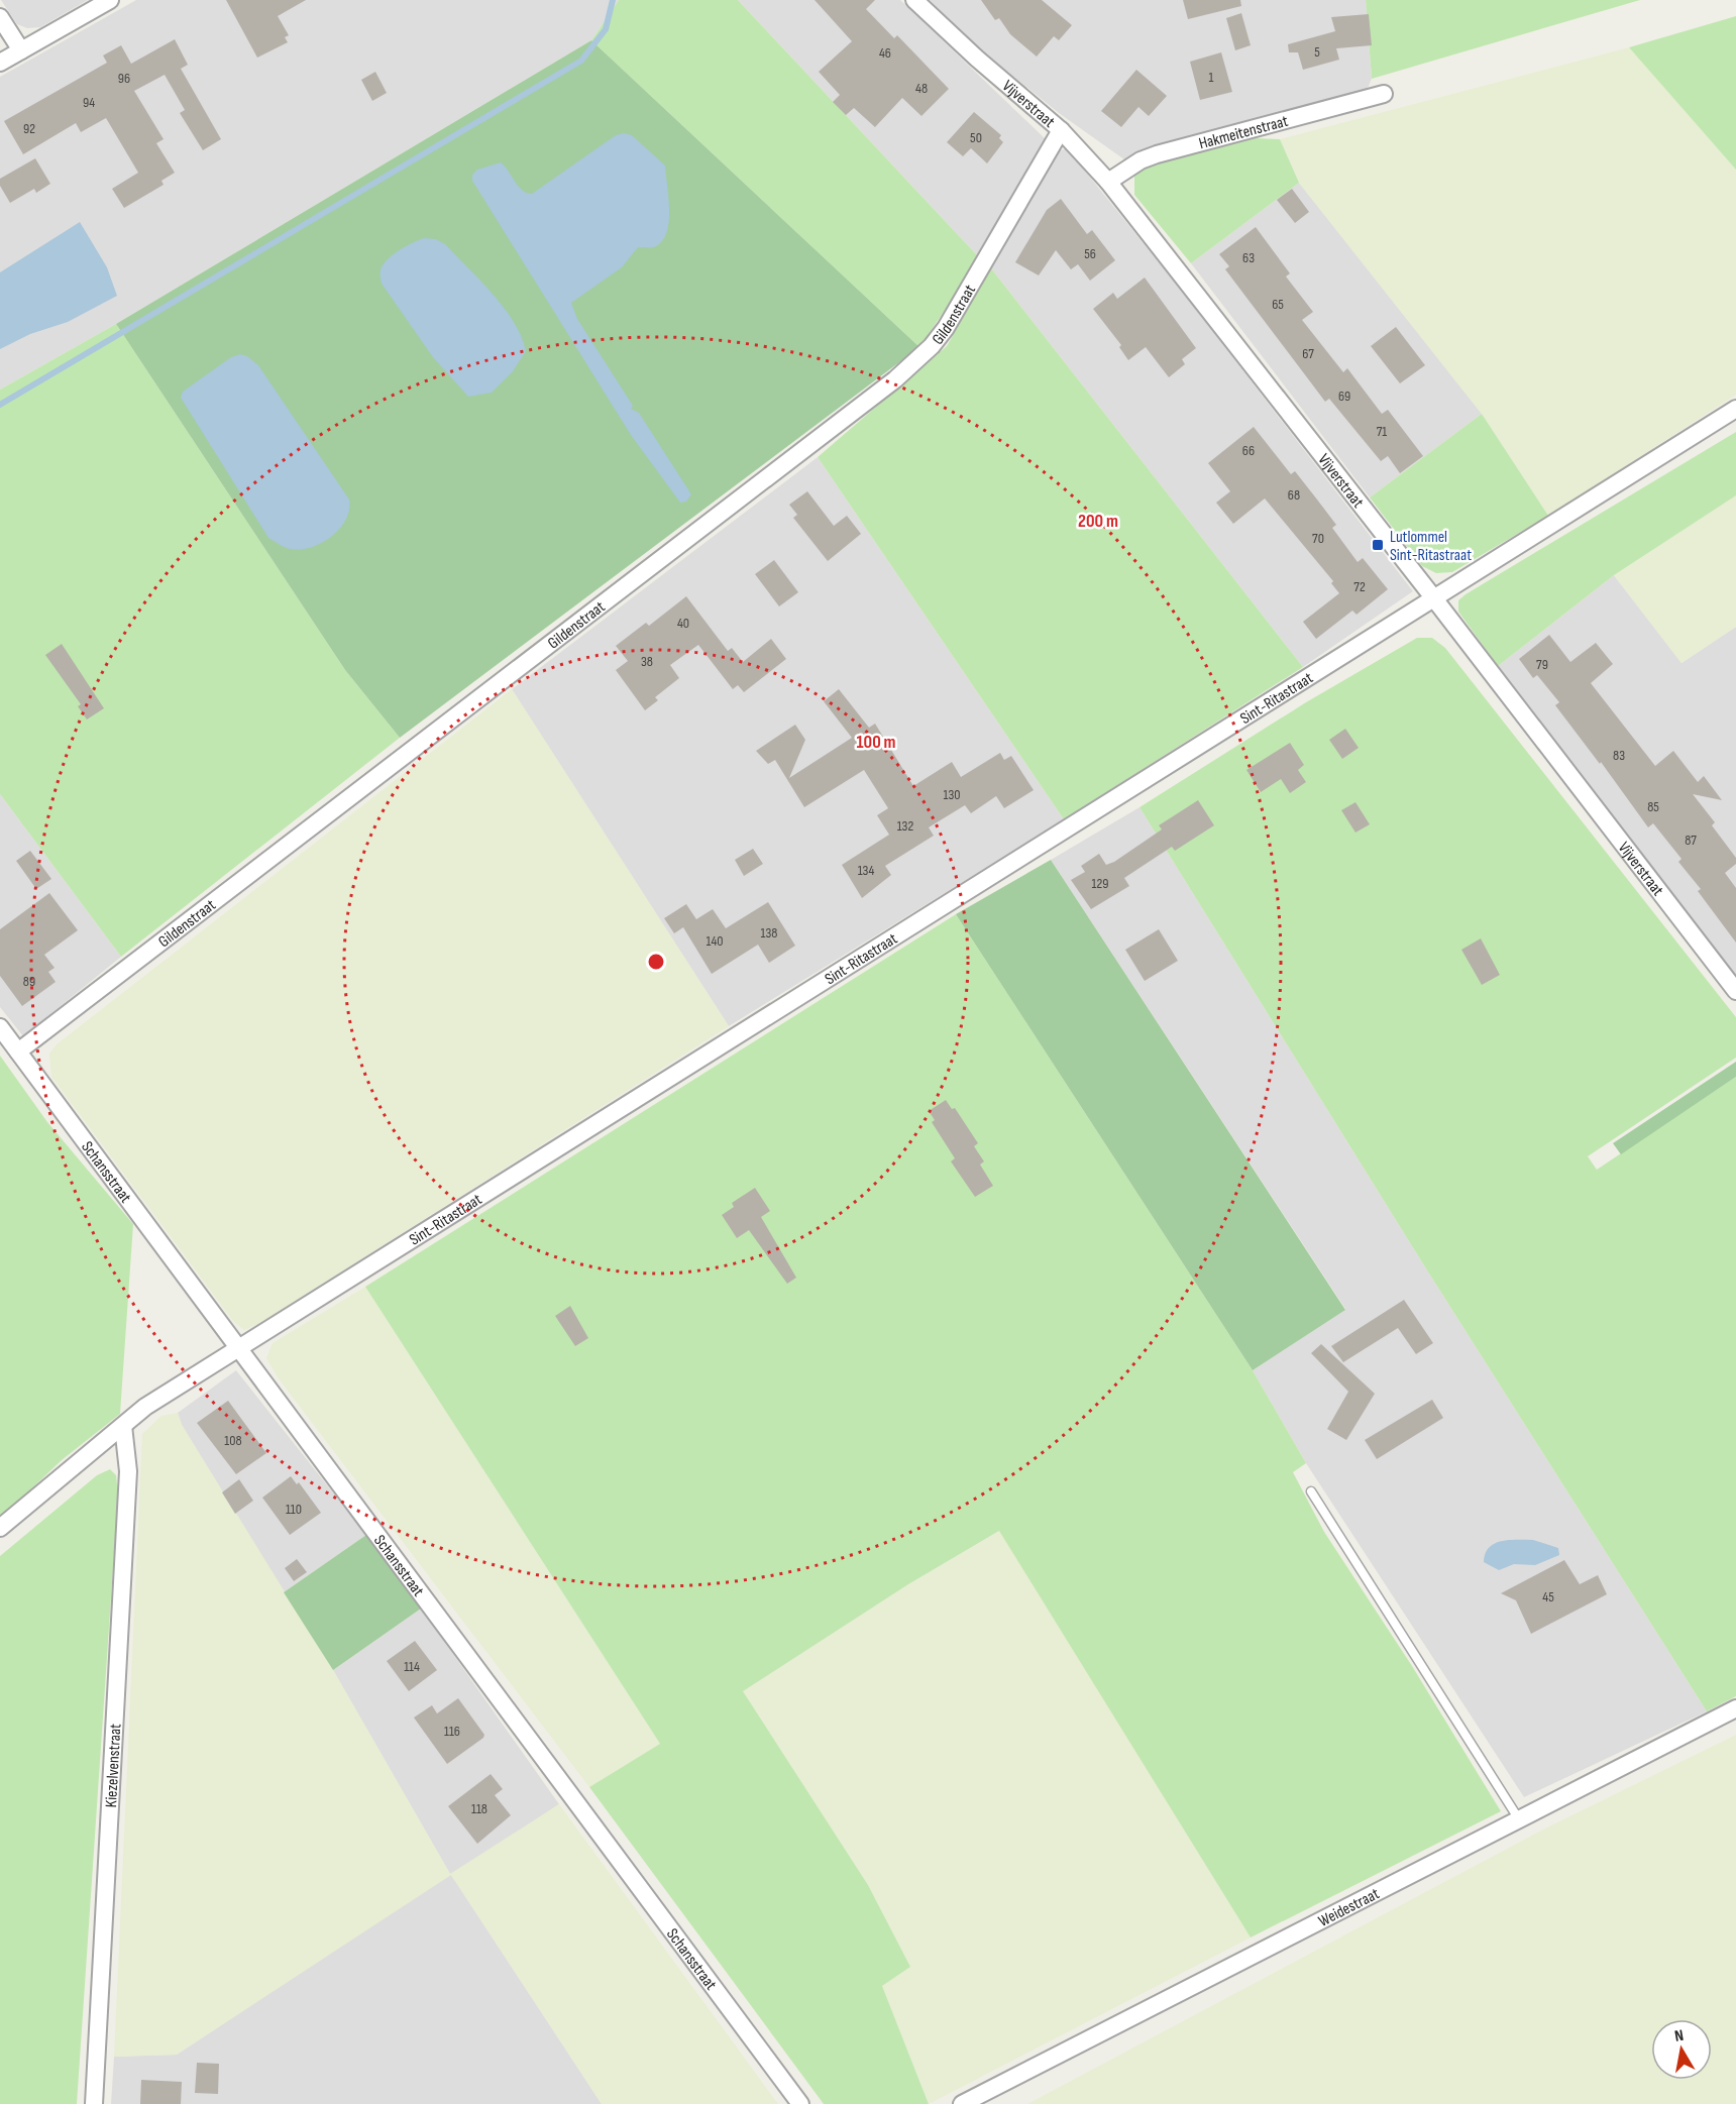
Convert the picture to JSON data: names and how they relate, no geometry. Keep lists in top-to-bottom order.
{
  "streets": {
    "street": [
      "Vijverstraat",
      "Hakmeitenstraat",
      "Gildenstraat",
      "Sint-Ritastraat",
      "Schansstraat",
      "Kiezelvenstraat",
      "Weidestraat"
    ]
  },
  "crossings": [
    ["Vijverstraat", "Hakmeitenstraat"],
    ["Vijverstraat", "Gildenstraat"],
    ["Vijverstraat", "Sint-Ritastraat"],
    ["Gildenstraat", "Schansstraat"],
    ["Sint-Ritastraat", "Schansstraat"],
    ["Sint-Ritastraat", "Kiezelvenstraat"]
  ],
  "places": {
    "transit": ["Lutlommel Sint-Ritastraat"]
  },
  "house_numbers": [
    "5",
    "46",
    "1",
    "96",
    "48",
    "94",
    "92",
    "50",
    "56",
    "63",
    "65",
    "67",
    "69",
    "71",
    "66",
    "68",
    "70",
    "72",
    "40",
    "38",
    "79",
    "83",
    "130",
    "85",
    "132",
    "87",
    "134",
    "129",
    "138",
    "140",
    "89",
    "108",
    "110",
    "45",
    "114",
    "116",
    "118"
  ],
  "north": "top",
  "rings": ["200 m", "100 m"]
}
